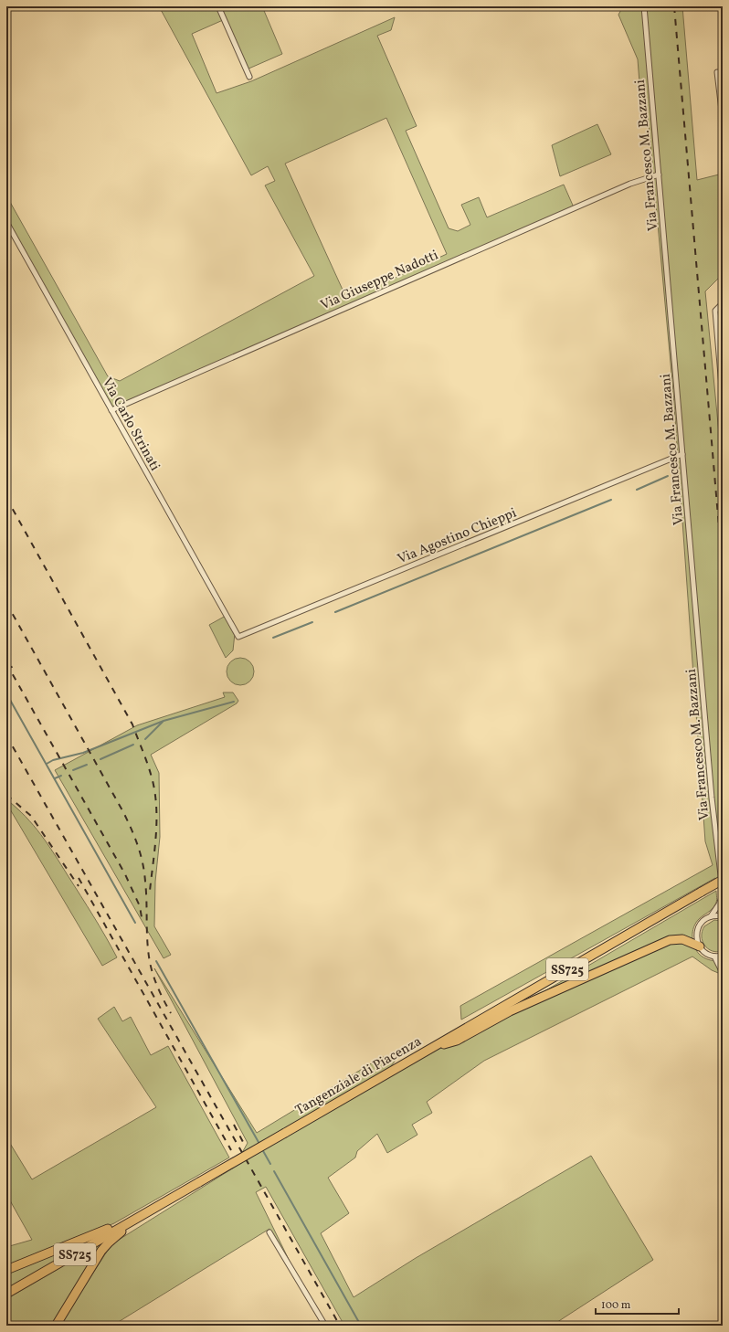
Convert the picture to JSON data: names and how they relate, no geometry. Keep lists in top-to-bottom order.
{
  "streets": {
    "highway": ["SS725", "Tangenziale di Piacenza"],
    "street": [
      "Via Francesco M. Bazzani",
      "Via Giuseppe Nadotti",
      "Via Carlo Strinati",
      "Via Agostino Chieppi"
    ]
  },
  "crossings": [
    ["Via Francesco M. Bazzani", "Via Giuseppe Nadotti"],
    ["Via Francesco M. Bazzani", "Via Agostino Chieppi"],
    ["Via Giuseppe Nadotti", "Via Carlo Strinati"],
    ["Via Carlo Strinati", "Via Agostino Chieppi"]
  ],
  "scale_bar": "100 m"
}
